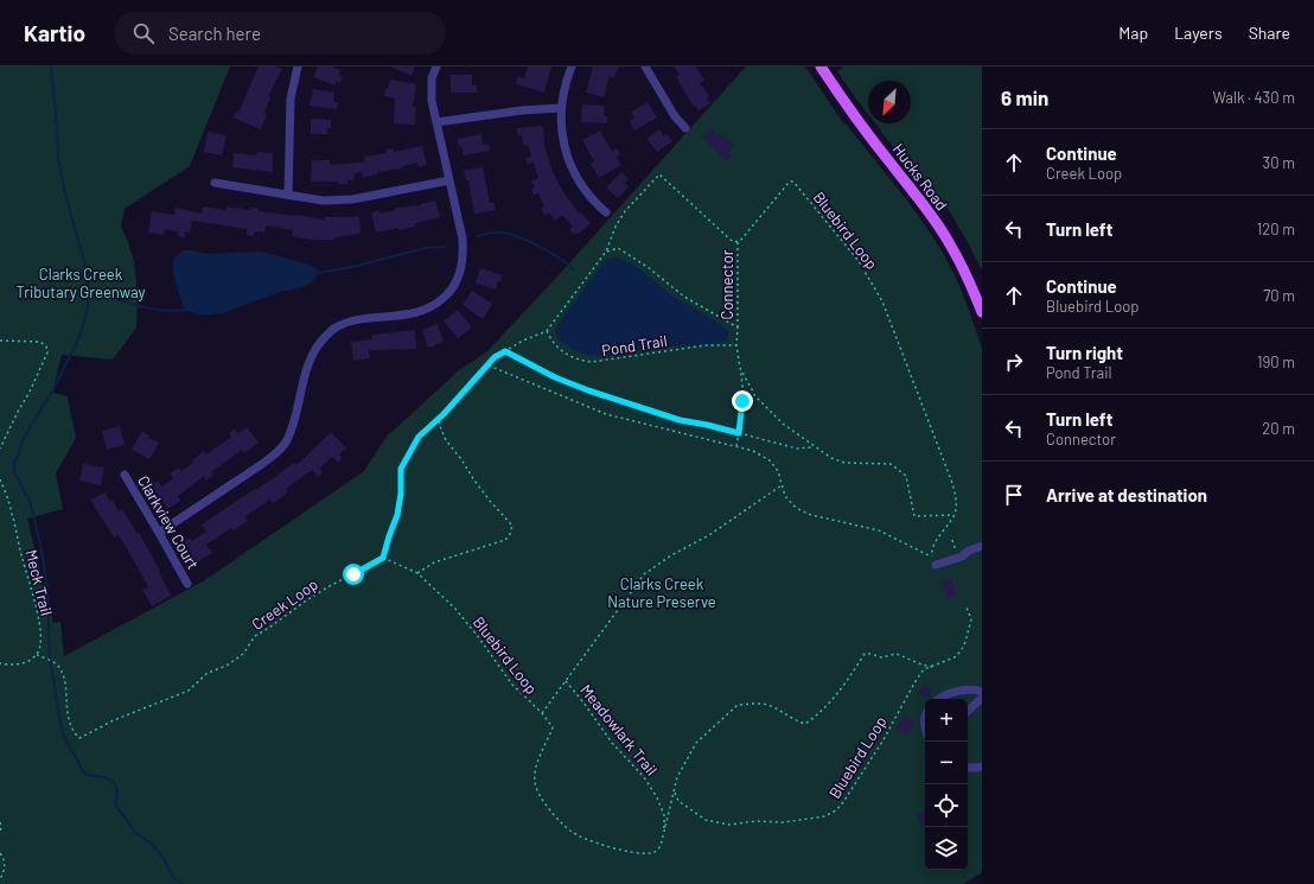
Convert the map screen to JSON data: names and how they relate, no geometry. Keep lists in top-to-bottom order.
{
  "streets": {
    "main road": ["Hucks Road"],
    "street": ["Clarkview Court"],
    "path": [
      "Bluebird Loop",
      "Connector",
      "Pond Trail",
      "Meck Trail",
      "Creek Loop",
      "Meadowlark Trail"
    ]
  },
  "crossings": [
    ["Bluebird Loop", "Connector"],
    ["Bluebird Loop", "Creek Loop"],
    ["Bluebird Loop", "Meadowlark Trail"],
    ["Meck Trail", "Creek Loop"]
  ],
  "parks": ["Clarks Creek Tributary Greenway", "Clarks Creek Nature Preserve"],
  "north": "bottom left",
  "page": {
    "header": "Kartio",
    "search": "Search here",
    "nav": ["Map", "Layers", "Share"],
    "heading": ["6 min", "Walk · 430 m"],
    "list": [
      ["Continue", "Creek Loop", "30 m"],
      ["Turn left", "120 m"],
      ["Continue", "Bluebird Loop", "70 m"],
      ["Turn right", "Pond Trail", "190 m"],
      ["Turn left", "Connector", "20 m"],
      "Arrive at destination"
    ],
    "map_buttons": ["+", "−"]
  }
}
